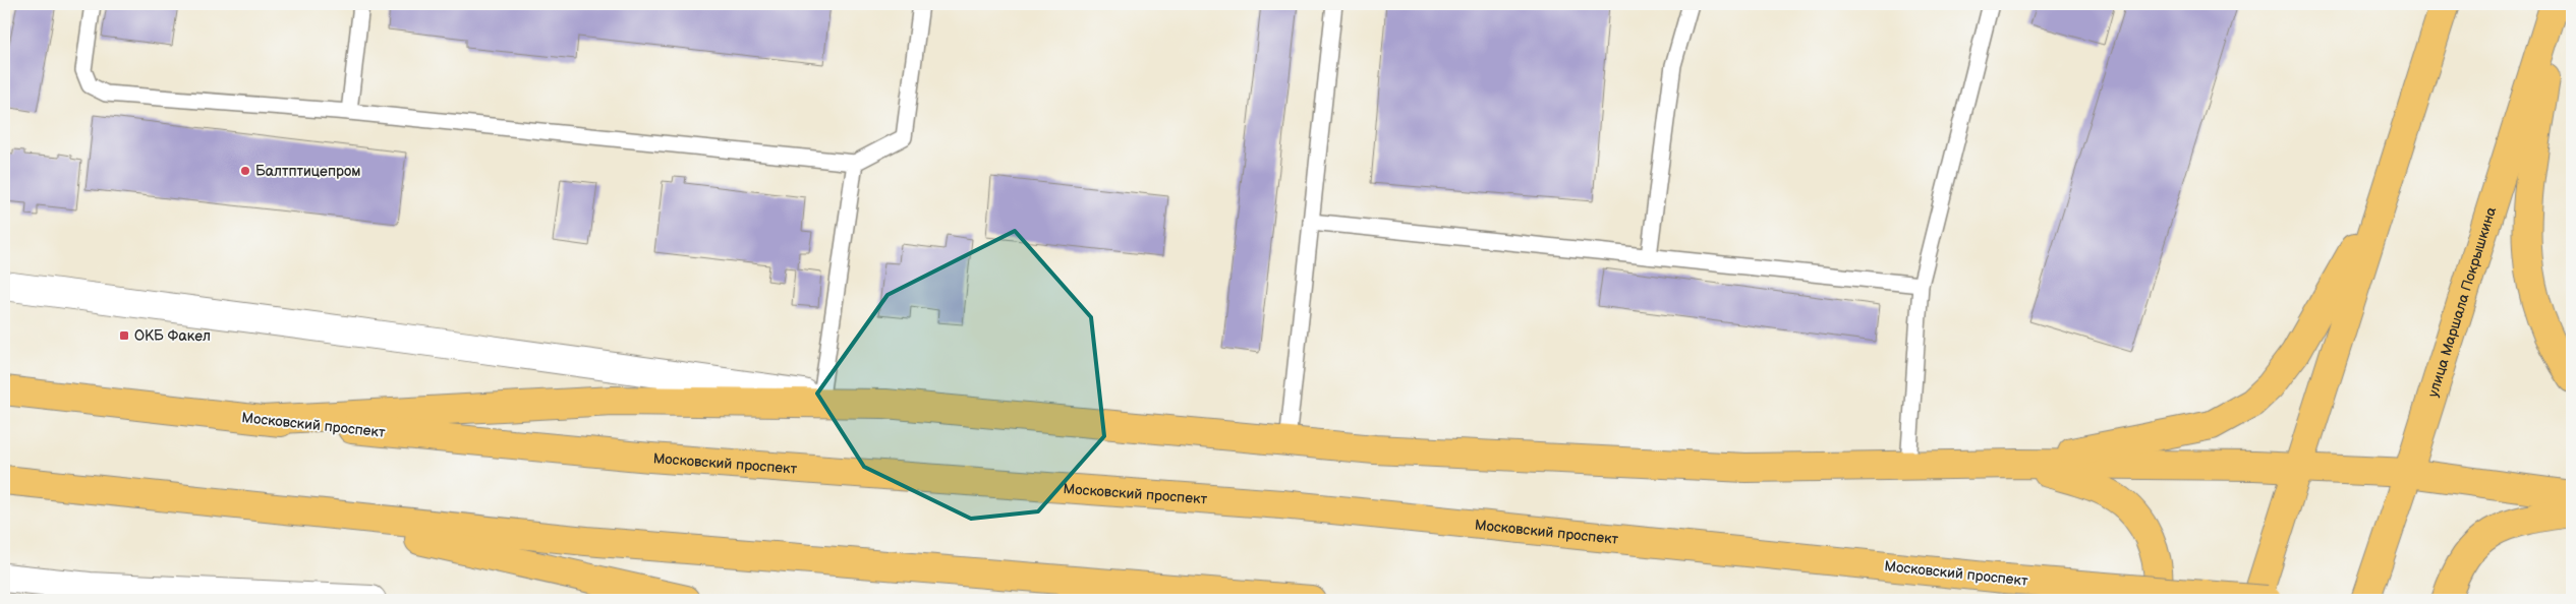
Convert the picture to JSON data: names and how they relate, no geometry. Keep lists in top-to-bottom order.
{
  "streets": {
    "main road": ["улица Маршала Покрышкина", "Московский проспект"]
  },
  "places": {
    "other": ["Балтптицепром"],
    "transit": ["ОКБ Факел"]
  }
}
